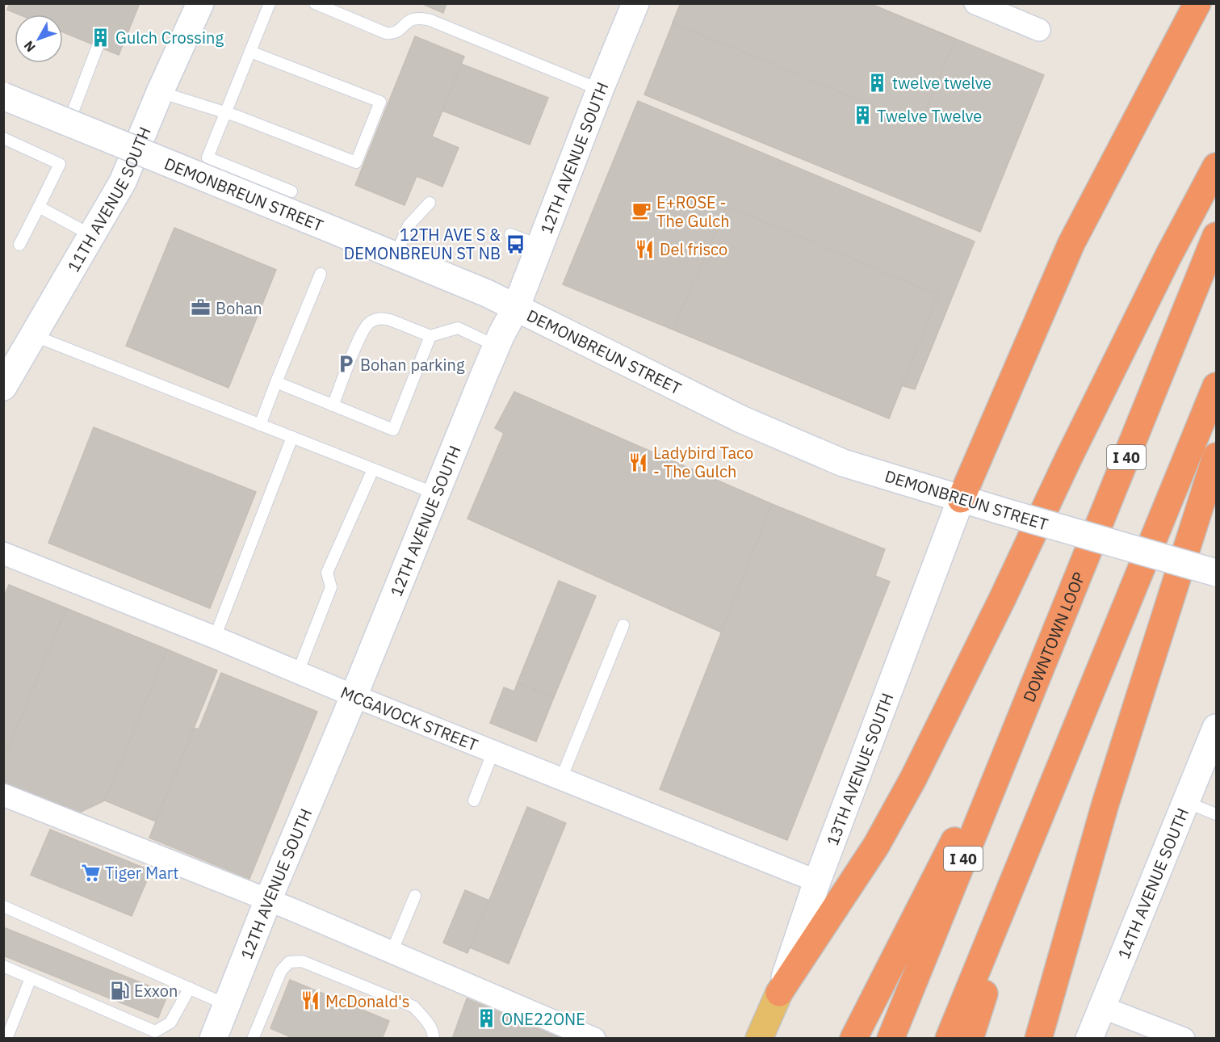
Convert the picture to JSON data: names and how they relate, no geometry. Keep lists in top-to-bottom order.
{
  "streets": {
    "highway": ["I 40", "DOWNTOWN LOOP"],
    "main road": [
      "12TH AVENUE SOUTH",
      "DEMONBREUN STREET",
      "11TH AVENUE SOUTH",
      "13TH AVENUE SOUTH",
      "14TH AVENUE SOUTH"
    ],
    "street": ["MCGAVOCK STREET"]
  },
  "crossings": [
    ["12TH AVENUE SOUTH", "DEMONBREUN STREET"],
    ["12TH AVENUE SOUTH", "MCGAVOCK STREET"],
    ["DEMONBREUN STREET", "13TH AVENUE SOUTH"],
    ["MCGAVOCK STREET", "13TH AVENUE SOUTH"]
  ],
  "places": {
    "building": [
      "Gulch Crossing",
      "twelve twelve",
      "Twelve Twelve",
      "ONE22ONE"
    ],
    "cafe": ["E+ROSE - The Gulch"],
    "bus stop": ["12TH AVE S & DEMONBREUN ST NB"],
    "restaurant": ["Del frisco", "Ladybird Taco - The Gulch", "McDonald's"],
    "office": ["Bohan"],
    "parking": ["Bohan parking"],
    "supermarket": ["Tiger Mart"],
    "fuel station": ["Exxon"]
  },
  "north": "bottom left"
}
